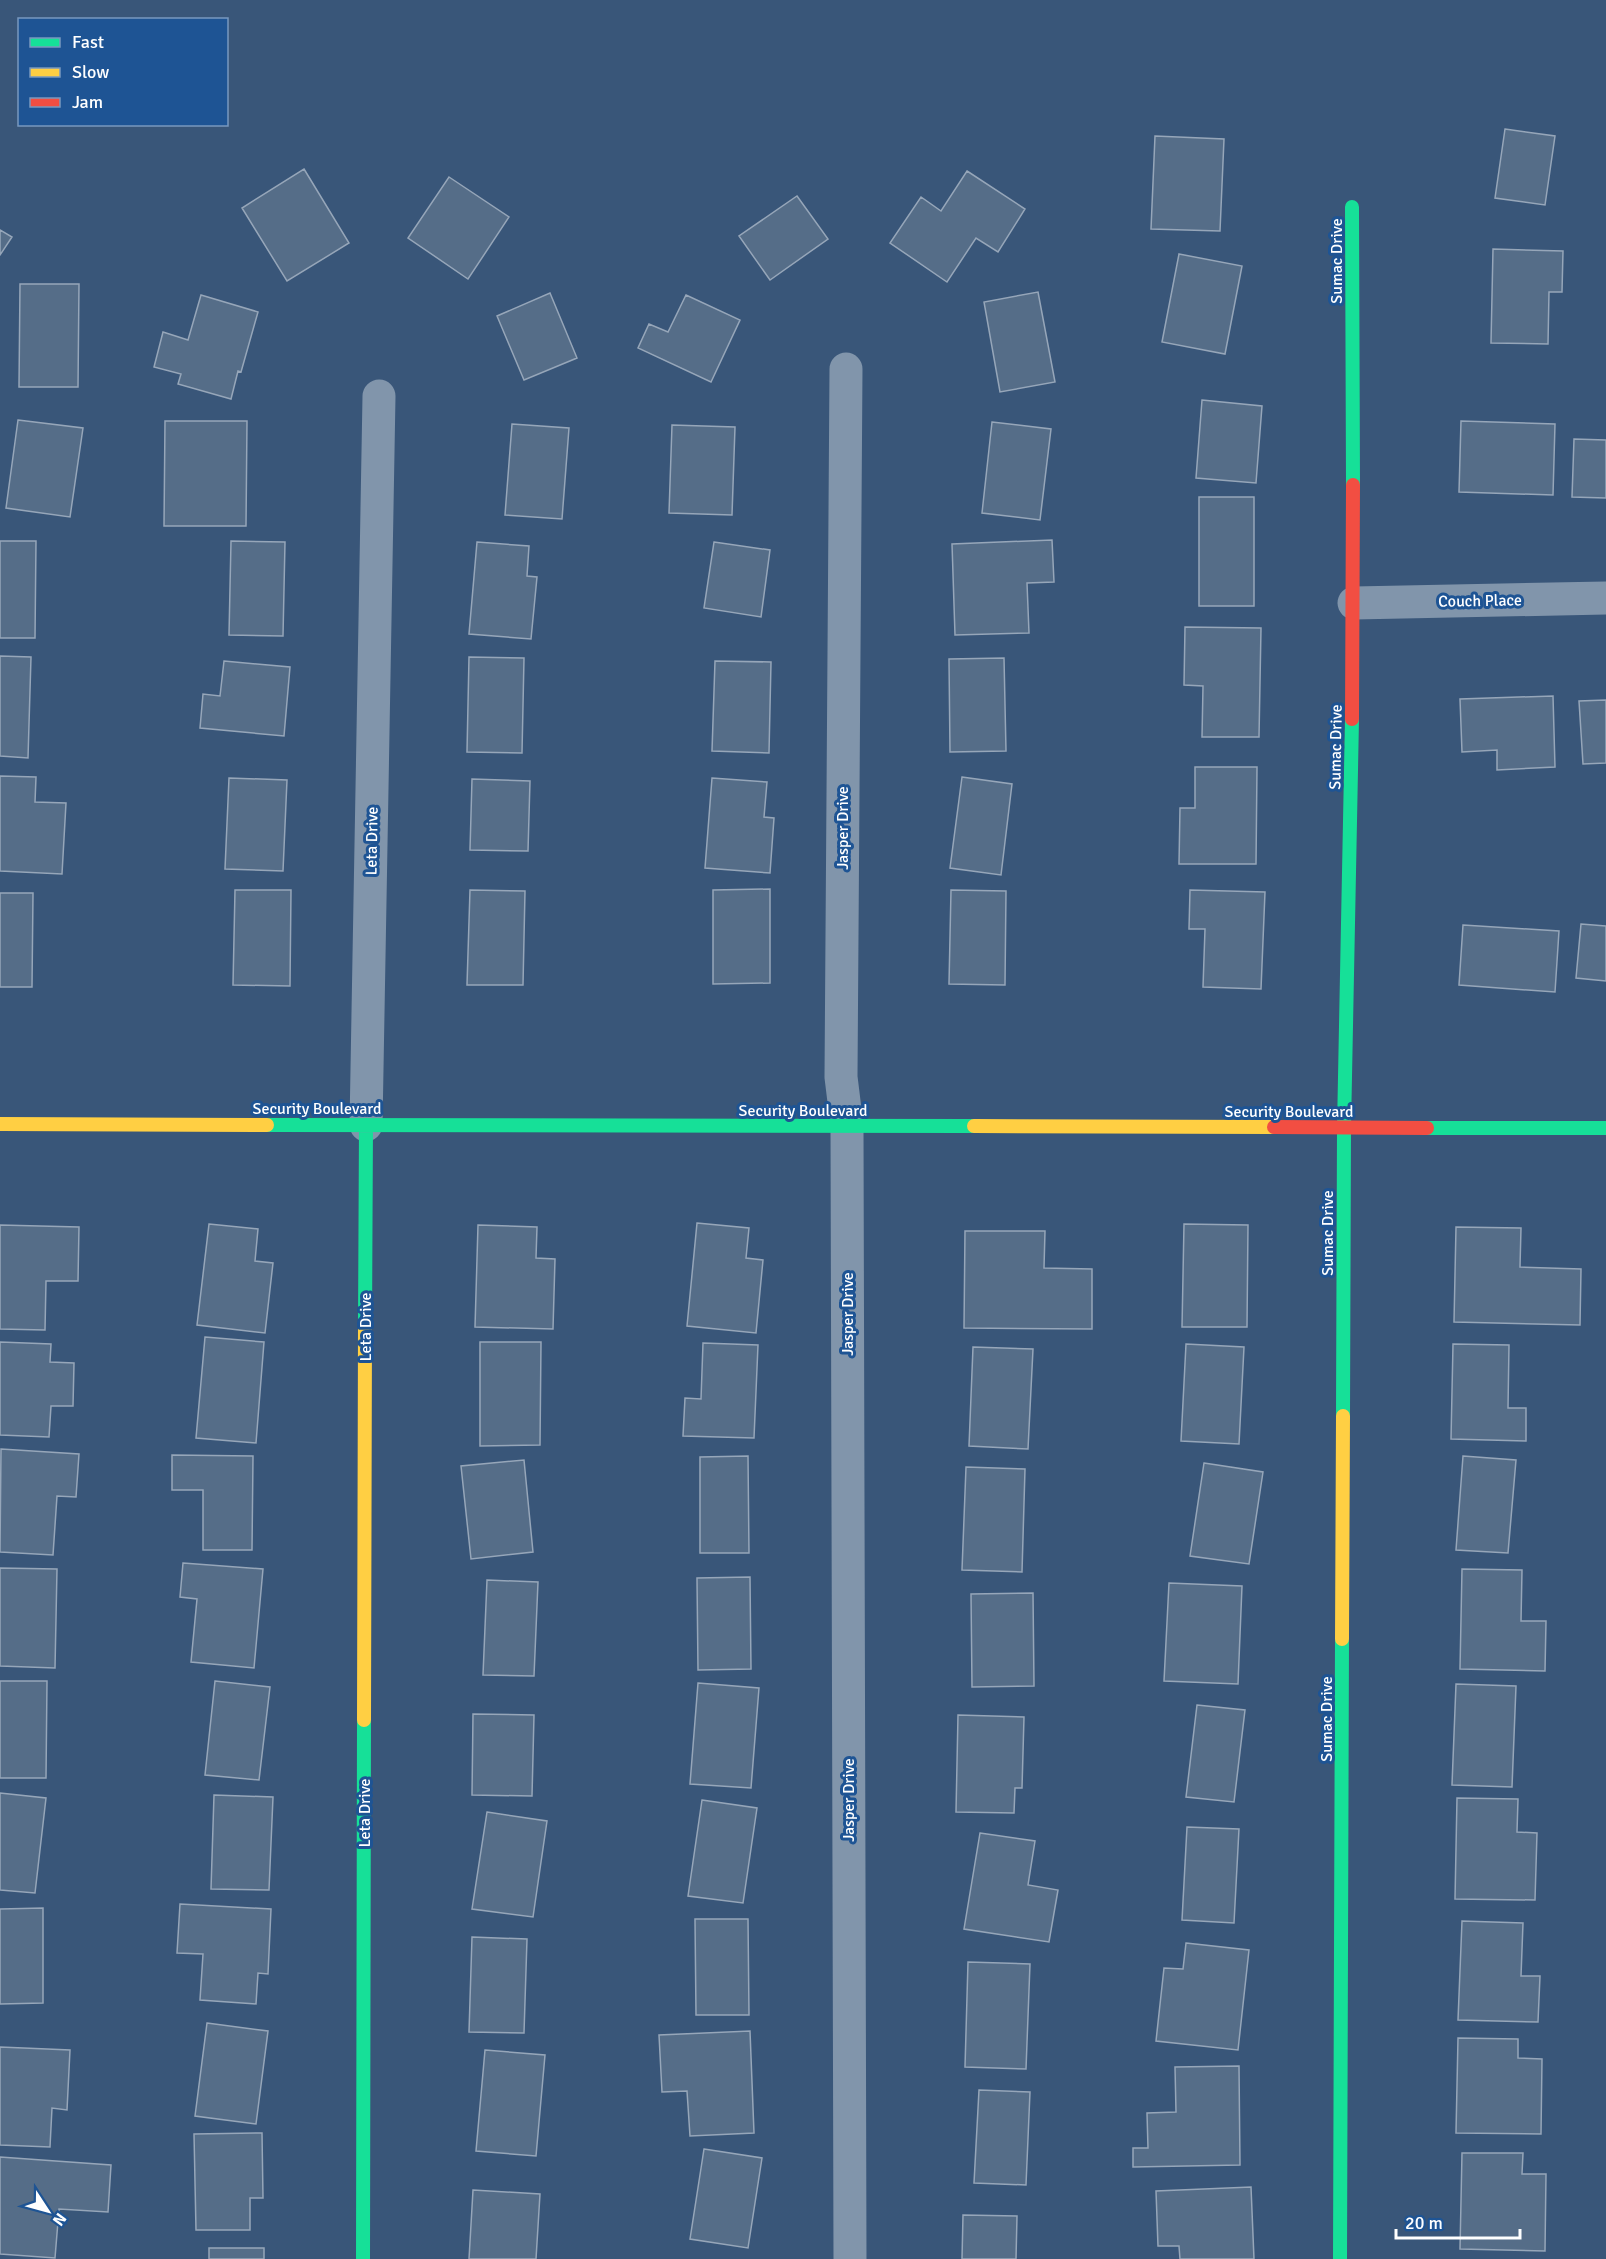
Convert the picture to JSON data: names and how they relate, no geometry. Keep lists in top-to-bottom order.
{
  "streets": {
    "street": [
      "Sumac Drive",
      "Couch Place",
      "Jasper Drive",
      "Leta Drive",
      "Security Boulevard"
    ]
  },
  "crossings": [
    ["Sumac Drive", "Couch Place"],
    ["Sumac Drive", "Security Boulevard"],
    ["Jasper Drive", "Security Boulevard"],
    ["Leta Drive", "Security Boulevard"]
  ],
  "legend": ["Fast", "Slow", "Jam"],
  "scale_bar": "20 m",
  "north": "bottom right"
}
